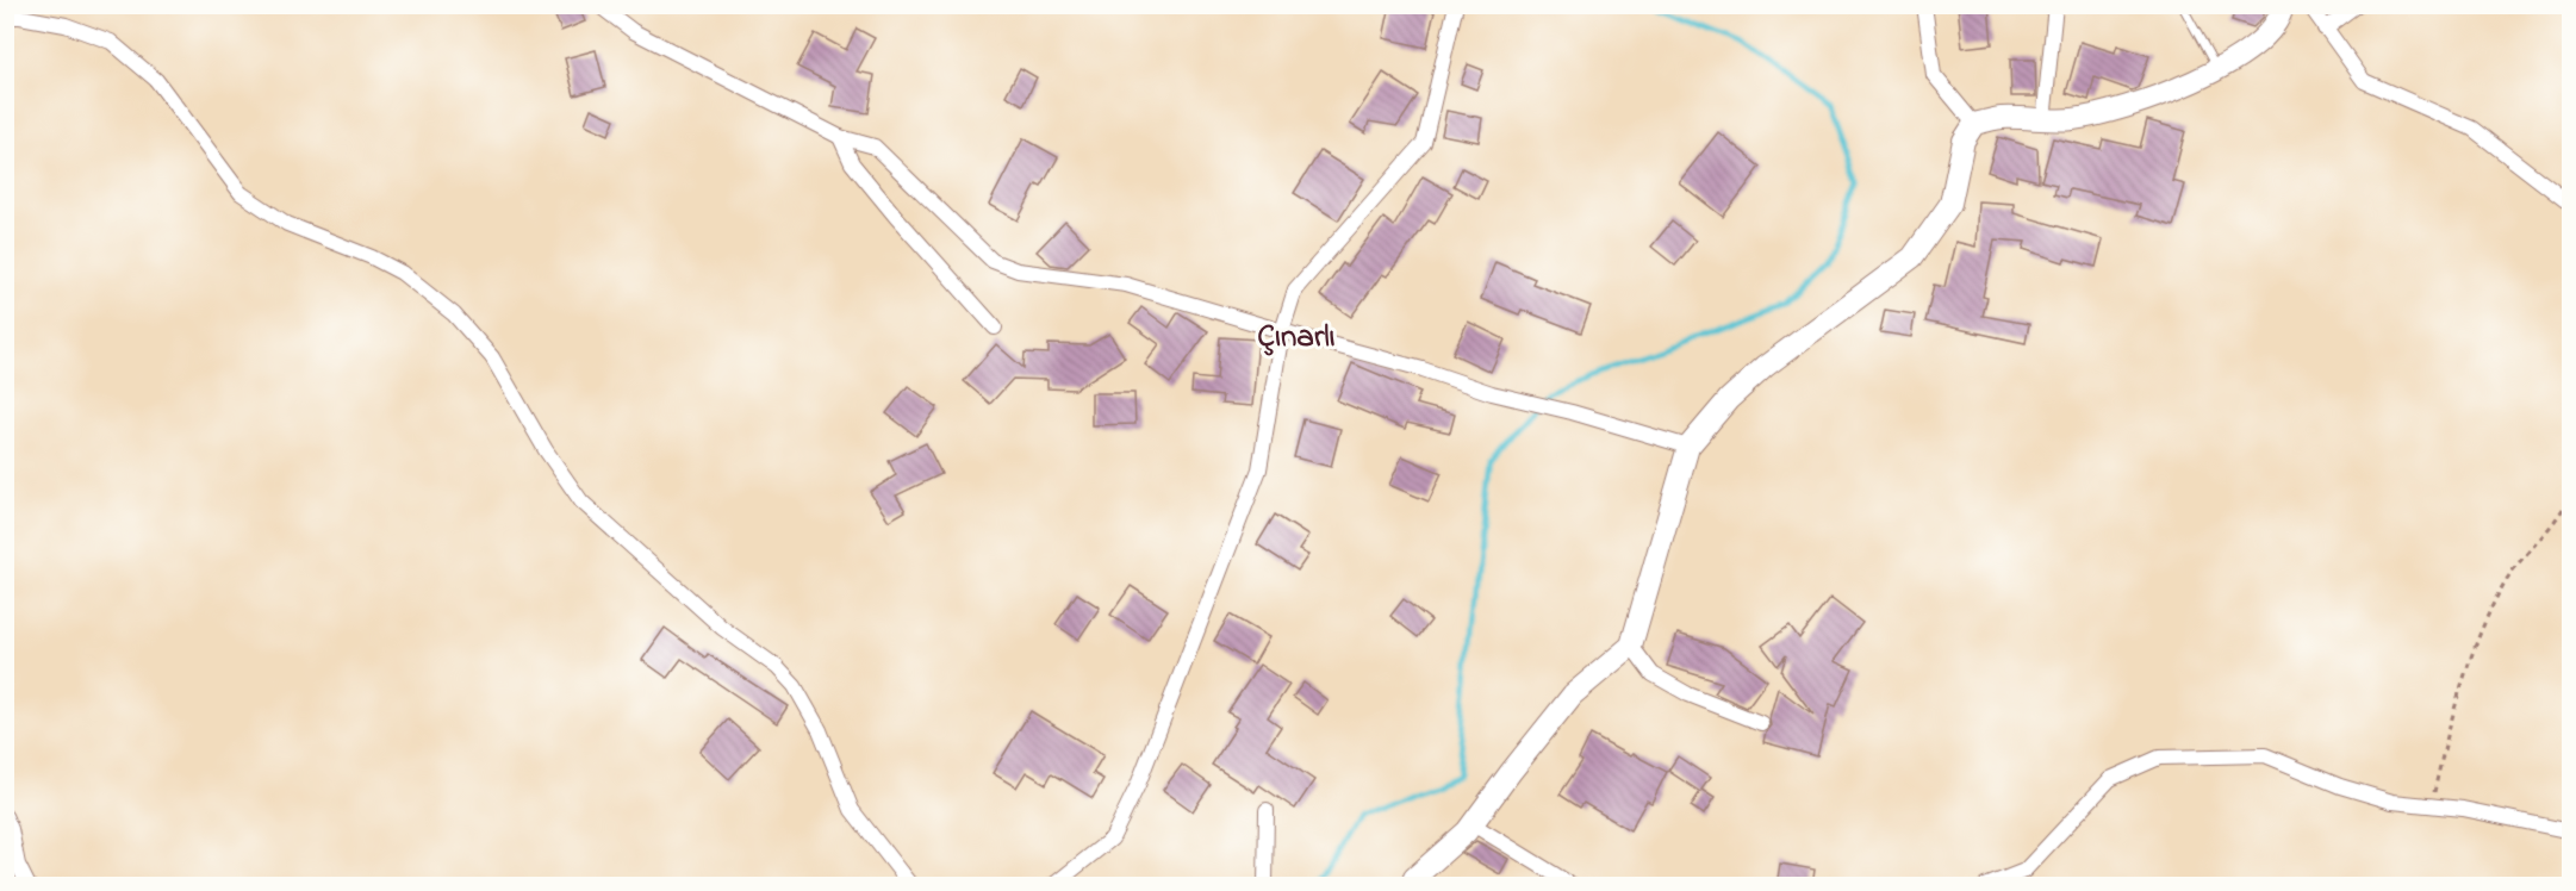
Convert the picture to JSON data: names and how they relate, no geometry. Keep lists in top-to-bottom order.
{
  "districts": ["Çınarlı"]
}
